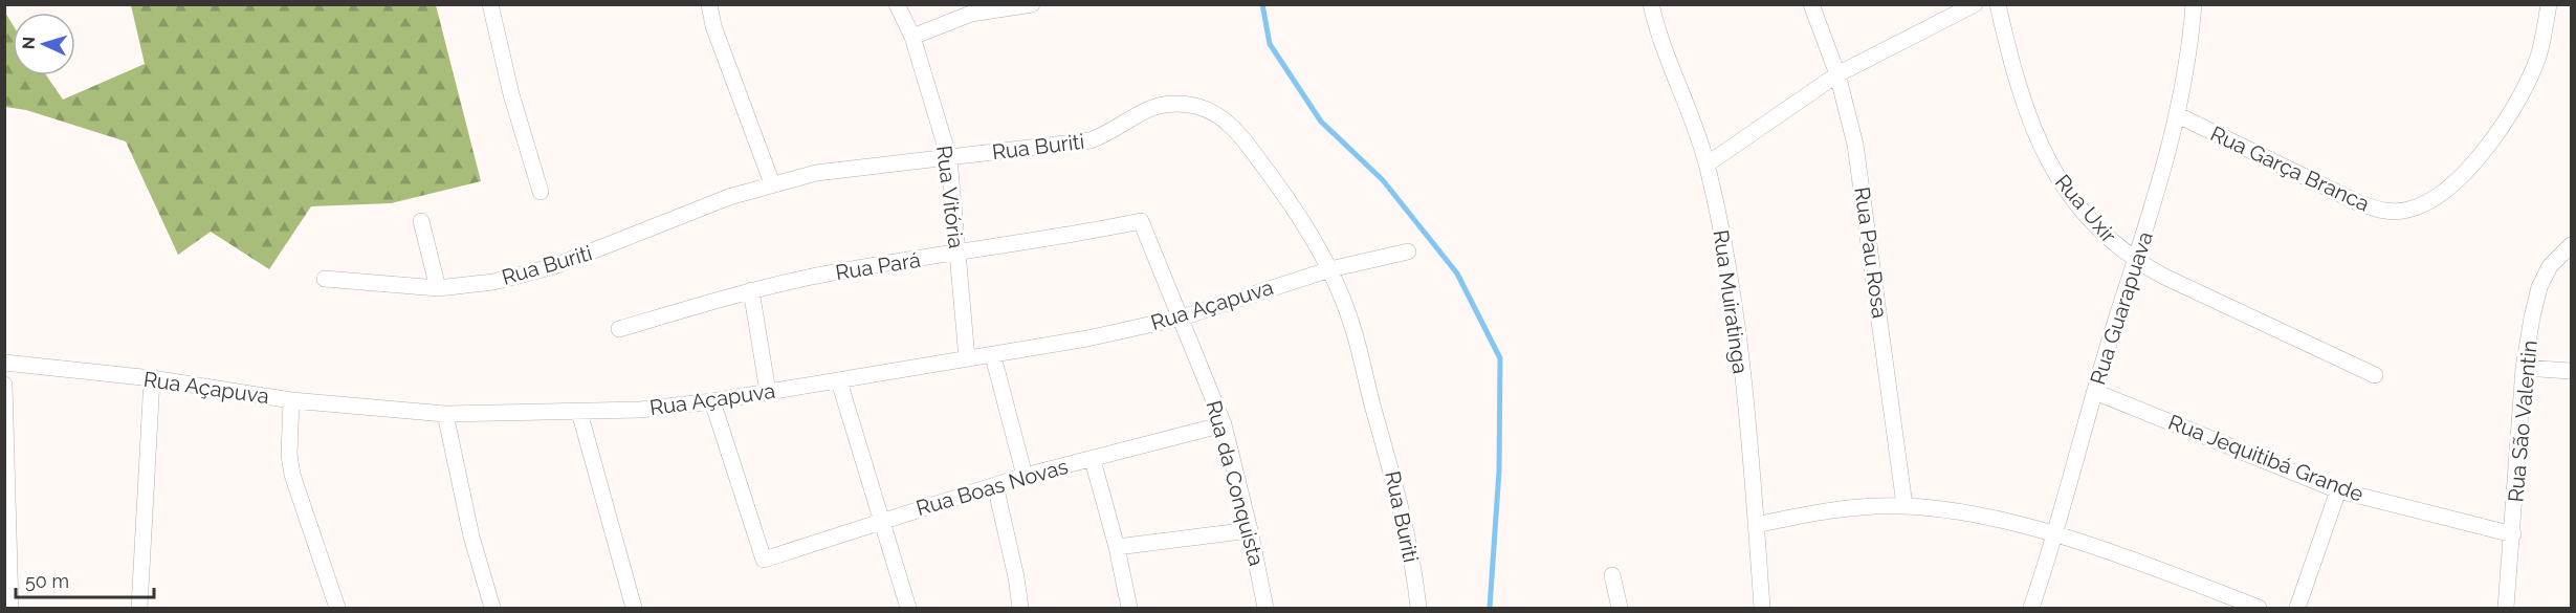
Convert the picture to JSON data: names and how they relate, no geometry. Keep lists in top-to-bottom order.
{
  "streets": {
    "street": [
      "Rua Buriti",
      "Rua Garça Branca",
      "Rua Vitória",
      "Rua Uxir",
      "Rua Pau Rosa",
      "Rua Pará",
      "Rua Muiratinga",
      "Rua Açapuva",
      "Rua Guarapuava",
      "Rua São Valentin",
      "Rua Jequitibá Grande",
      "Rua da Conquista",
      "Rua Boas Novas"
    ]
  },
  "crossings": [
    ["Rua Buriti", "Rua Vitória"],
    ["Rua Buriti", "Rua Açapuva"],
    ["Rua Garça Branca", "Rua Guarapuava"],
    ["Rua Vitória", "Rua Pará"],
    ["Rua Vitória", "Rua Açapuva"],
    ["Rua Uxir", "Rua Guarapuava"],
    ["Rua Pará", "Rua da Conquista"],
    ["Rua Açapuva", "Rua da Conquista"],
    ["Rua Açapuva", "Rua Boas Novas"],
    ["Rua Guarapuava", "Rua Jequitibá Grande"],
    ["Rua São Valentin", "Rua Jequitibá Grande"],
    ["Rua da Conquista", "Rua Boas Novas"]
  ],
  "scale_bar": "50 m",
  "north": "left"
}
